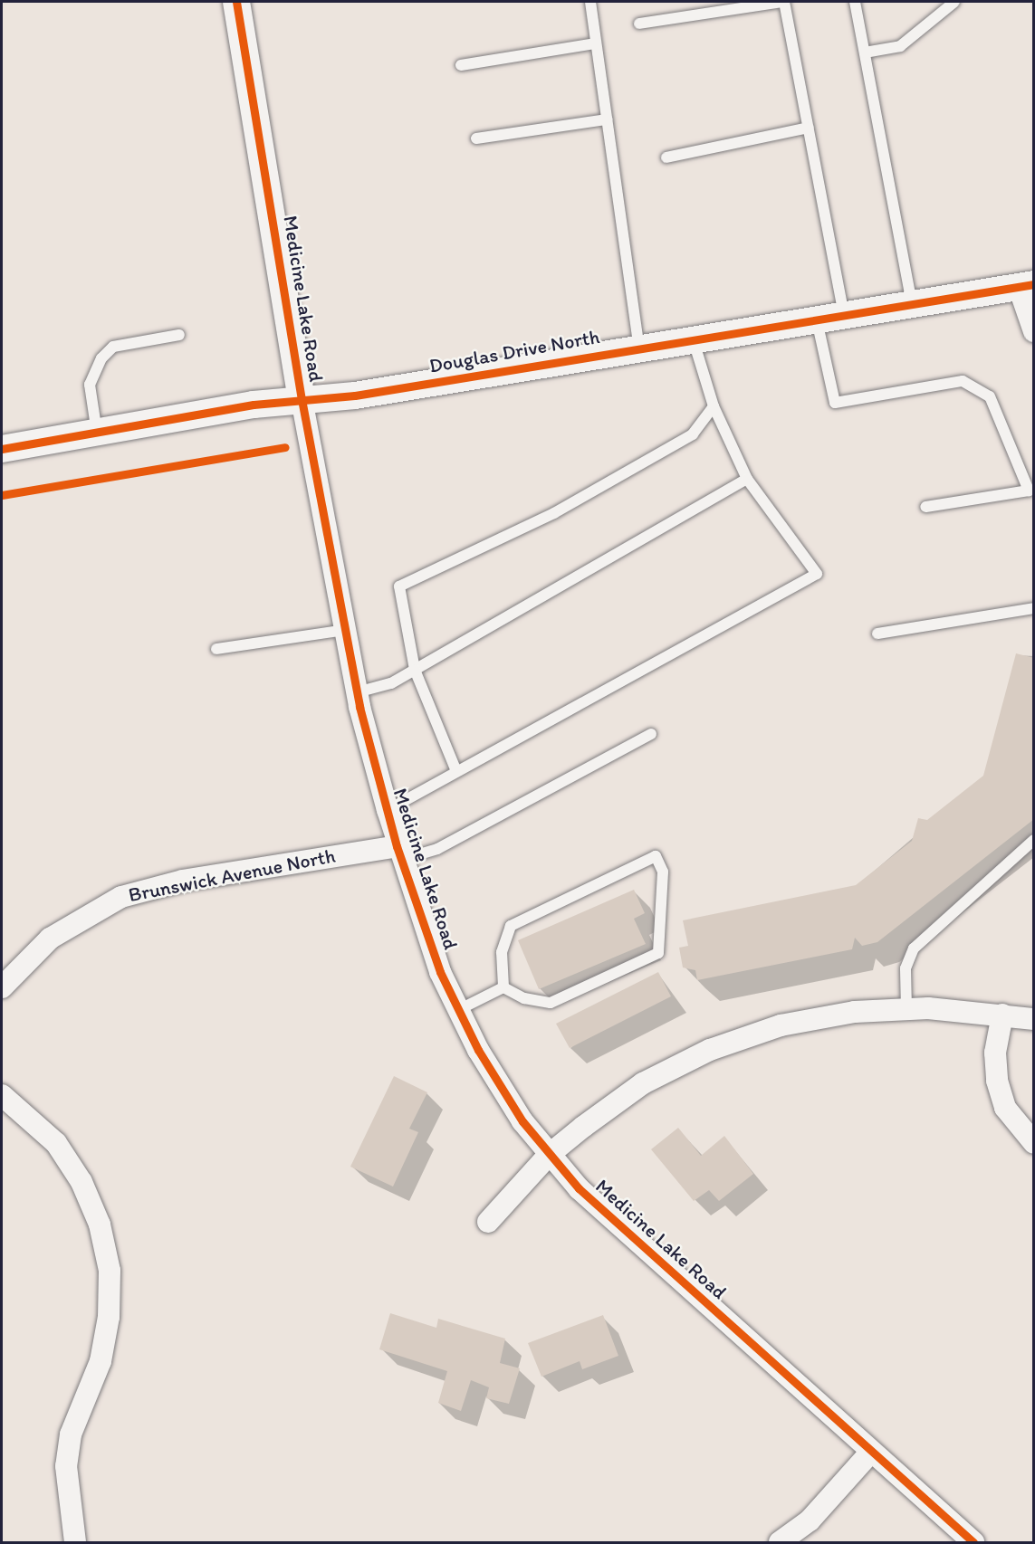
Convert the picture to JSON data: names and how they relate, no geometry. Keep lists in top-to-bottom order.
{
  "streets": {
    "street": ["Medicine Lake Road", "Douglas Drive North", "Brunswick Avenue North"]
  },
  "crossings": [
    ["Medicine Lake Road", "Douglas Drive North"],
    ["Medicine Lake Road", "Brunswick Avenue North"]
  ]
}
